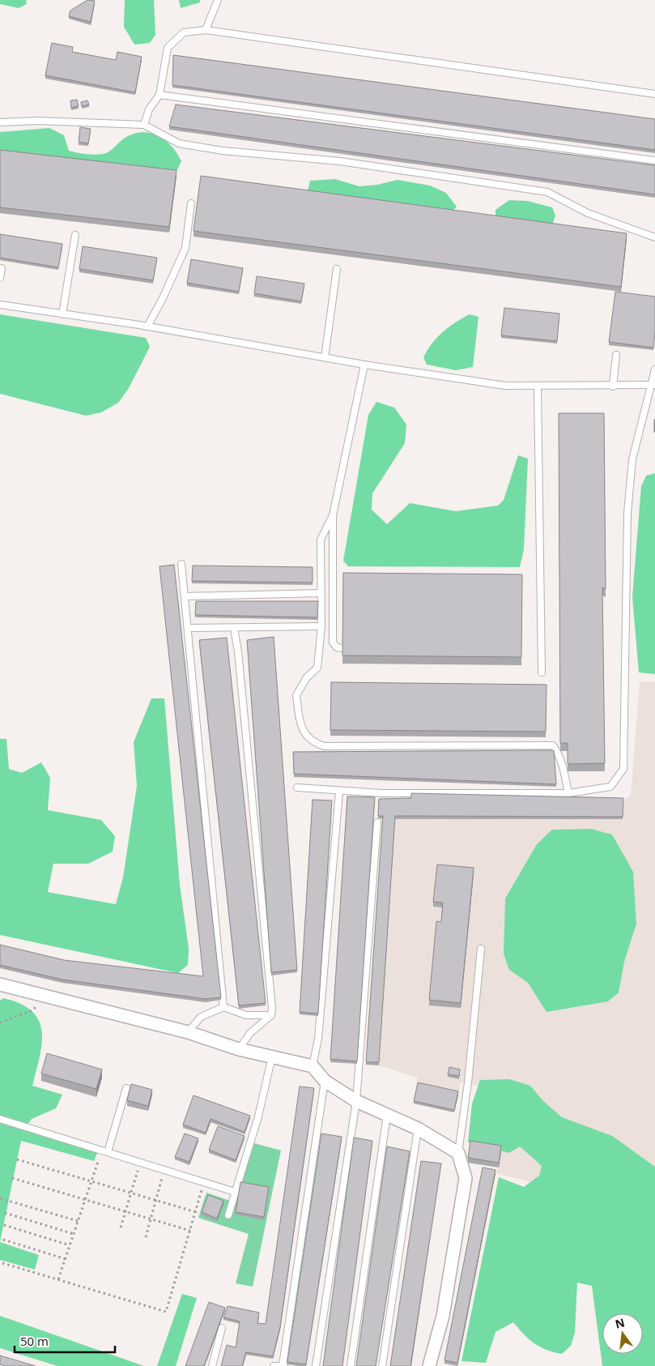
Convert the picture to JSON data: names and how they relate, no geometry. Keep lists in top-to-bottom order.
{
  "scale_bar": "50 m",
  "north": "top"
}
